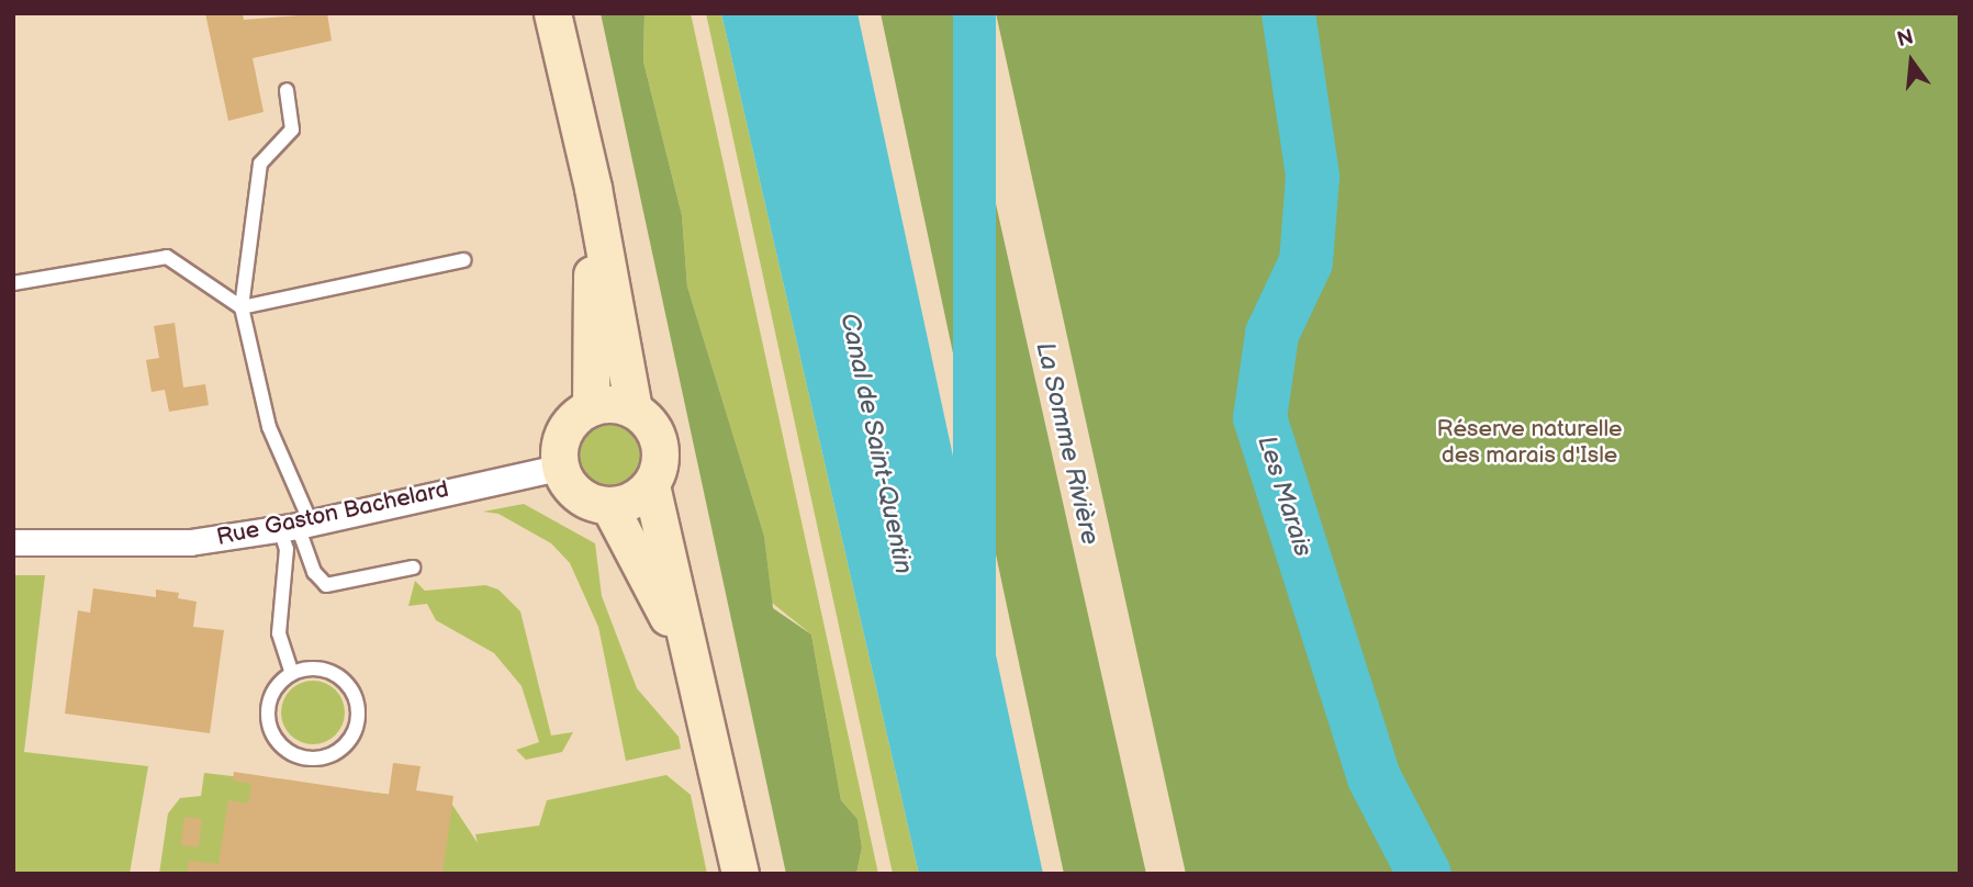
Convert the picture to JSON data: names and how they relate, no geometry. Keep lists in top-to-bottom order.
{
  "streets": {
    "street": ["Rue Gaston Bachelard"]
  },
  "water": ["Canal de Saint-Quentin", "La Somme Rivière", "Les Marais"],
  "parks": ["Réserve naturelle des marais d'Isle"],
  "north": "top"
}
